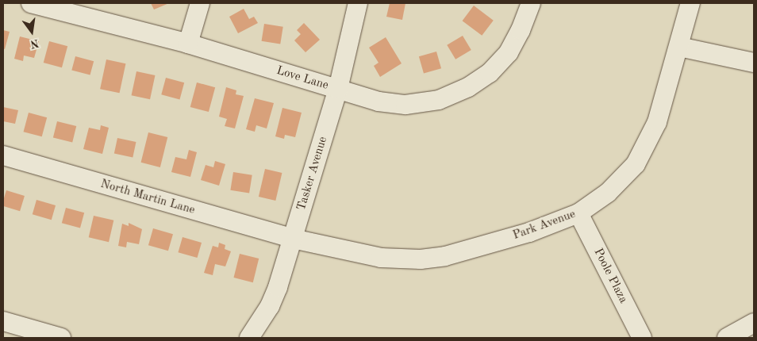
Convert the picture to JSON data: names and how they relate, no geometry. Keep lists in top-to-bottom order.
{
  "streets": {
    "street": [
      "Love Lane",
      "Tasker Avenue",
      "North Martin Lane",
      "Park Avenue",
      "Poole Plaza"
    ]
  },
  "crossings": [
    ["Love Lane", "Tasker Avenue"],
    ["Tasker Avenue", "North Martin Lane"],
    ["Tasker Avenue", "Park Avenue"],
    ["North Martin Lane", "Park Avenue"],
    ["Park Avenue", "Poole Plaza"]
  ],
  "north": "bottom"
}
